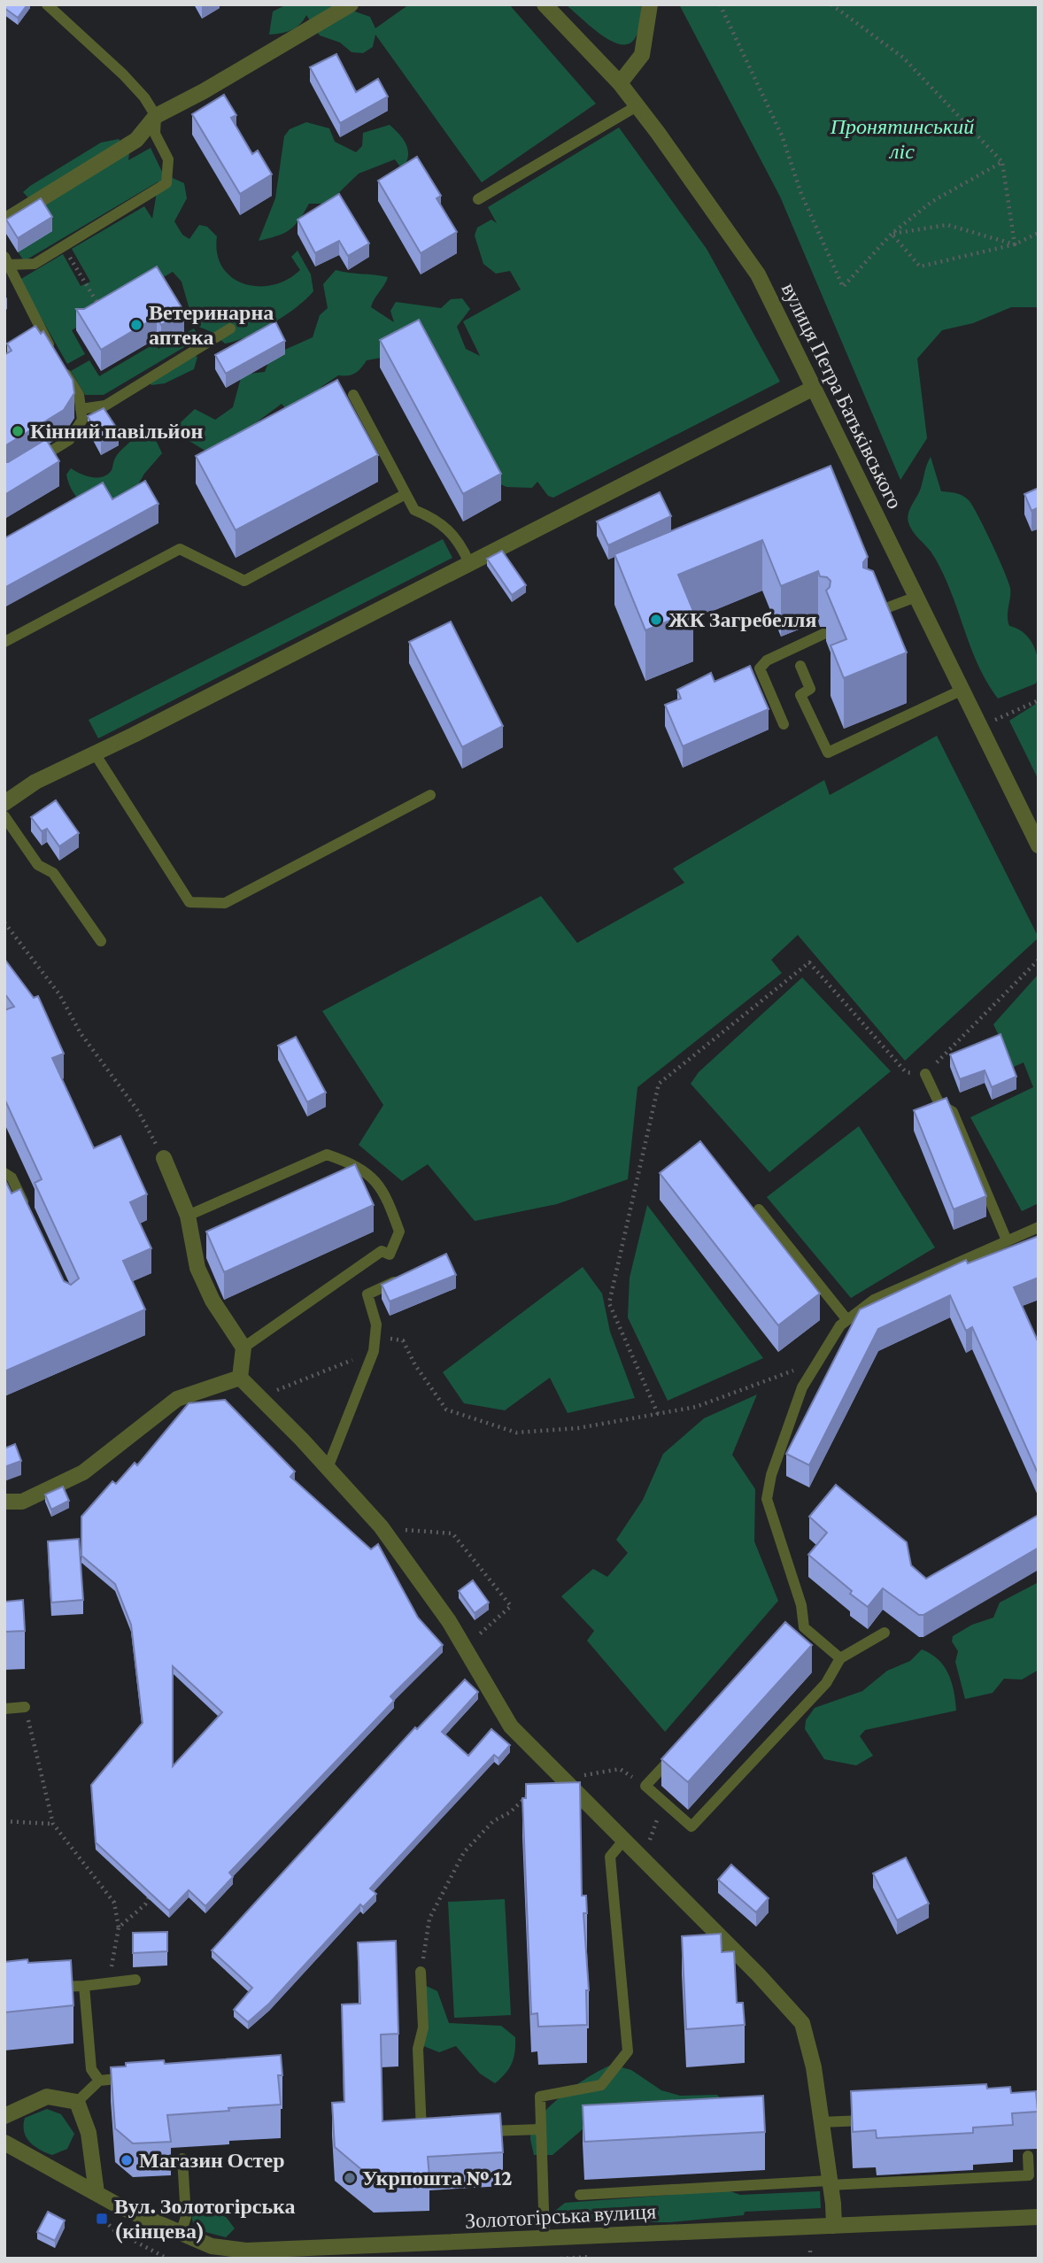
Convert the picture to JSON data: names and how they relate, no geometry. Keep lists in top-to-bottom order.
{
  "streets": {
    "street": ["вулиця Петра Батьківського", "Золотогірська вулиця"]
  },
  "parks": ["Пронятинський ліс"],
  "places": {
    "other": [
      "Ветеринарна аптека",
      "Кінний павільйон",
      "ЖК Загребелля",
      "Магазин Остер",
      "Укрпошта № 12"
    ],
    "transit": ["Вул. Золотогірська (кінцева)"]
  }
}
